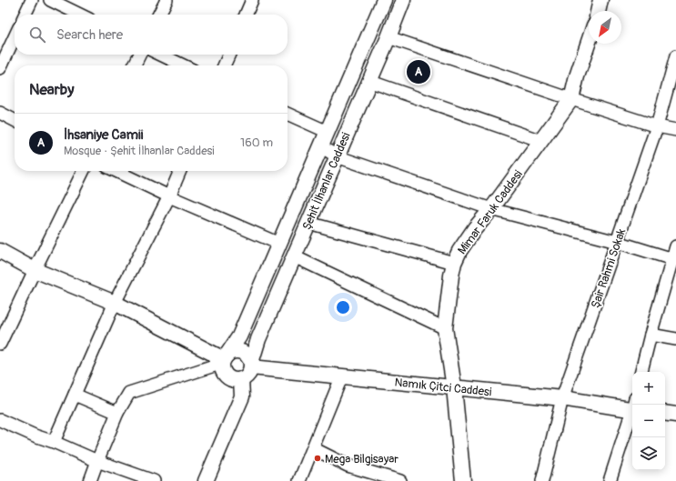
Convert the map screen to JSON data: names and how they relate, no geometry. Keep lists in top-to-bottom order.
{
  "streets": {
    "street": [
      "Şehit İlhanlar Caddesi",
      "Mimar Faruk Caddesi",
      "Şair Rahmi Sokak",
      "Namık Çitci Caddesi"
    ]
  },
  "crossings": [
    ["Şehit İlhanlar Caddesi", "Namık Çitci Caddesi"],
    ["Mimar Faruk Caddesi", "Namık Çitci Caddesi"],
    ["Şair Rahmi Sokak", "Namık Çitci Caddesi"]
  ],
  "places": ["Mega Bilgisayar"],
  "north": "bottom left",
  "page": {
    "search": "Search here",
    "pins": "A",
    "heading": "Nearby",
    "list": [
      {
        "mark": "A",
        "name": "İhsaniye Camii",
        "note": "Mosque · Şehit İlhanlar Caddesi",
        "value": "160 m"
      }
    ],
    "map_buttons": ["+", "−"]
  }
}
